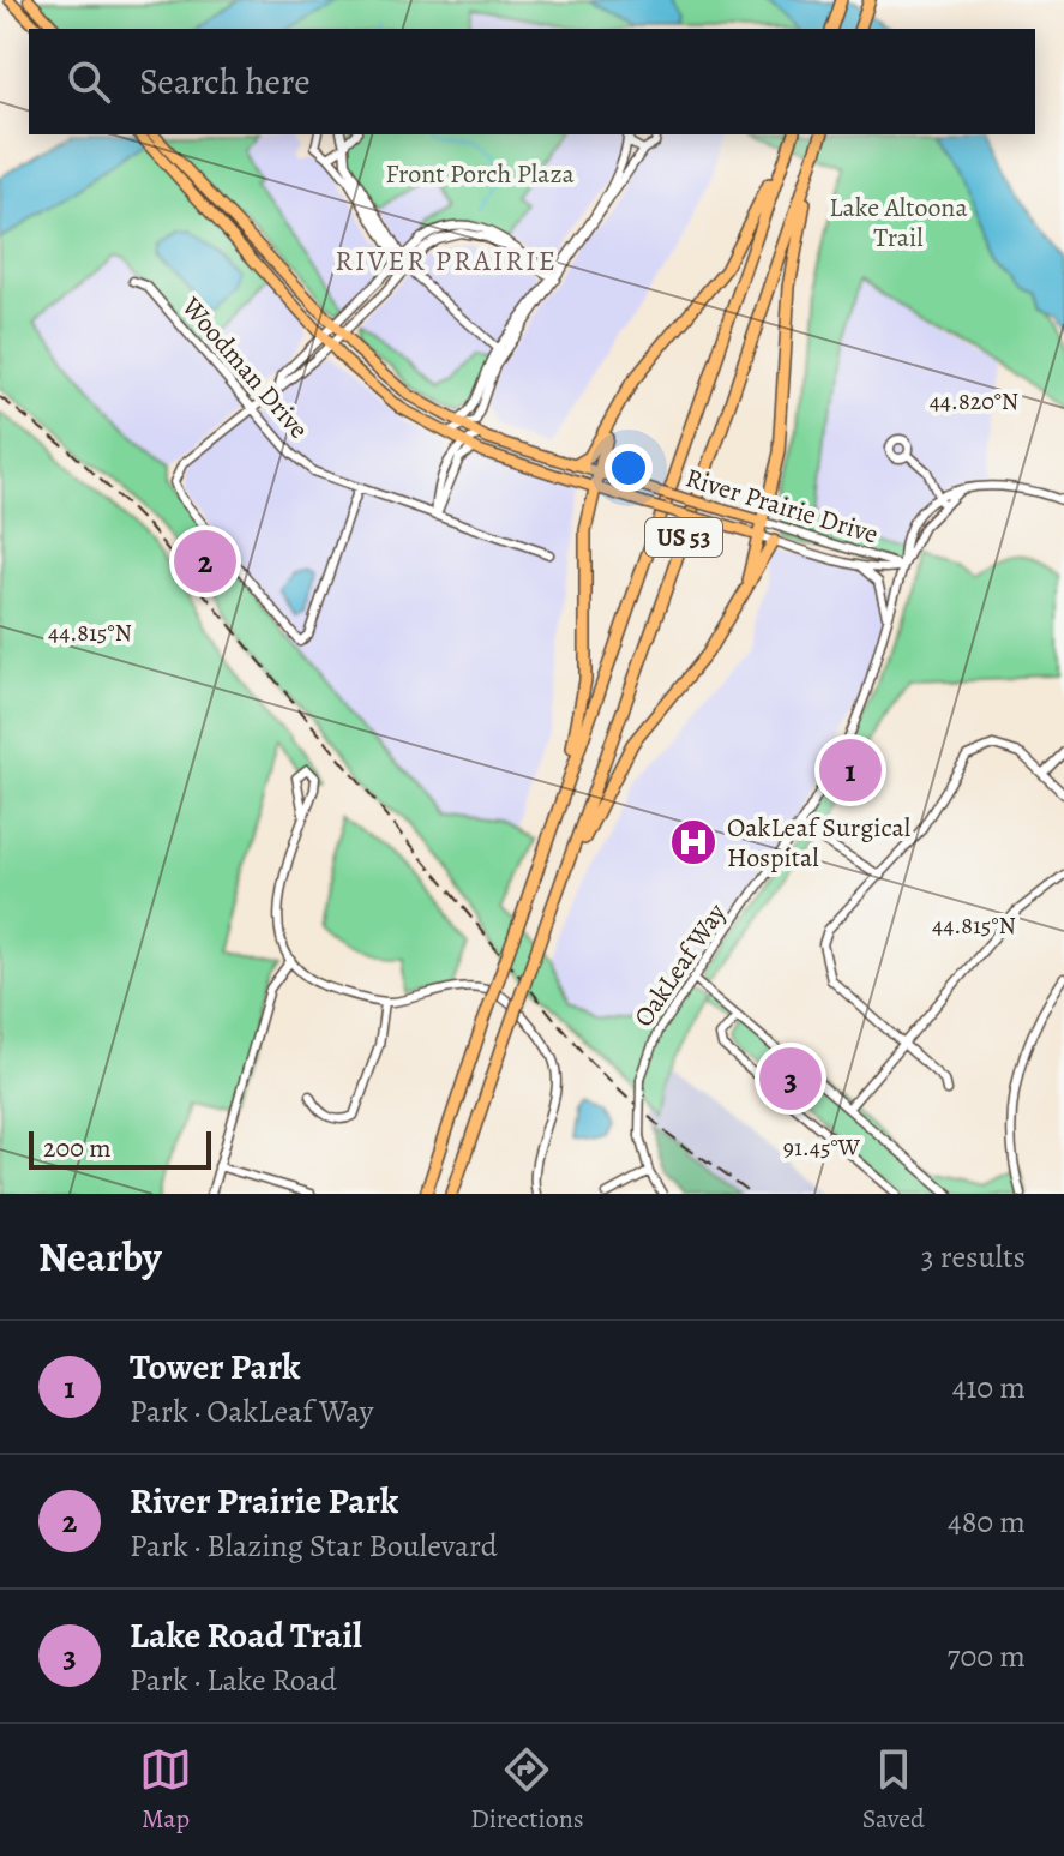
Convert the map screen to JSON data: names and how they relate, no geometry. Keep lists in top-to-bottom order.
{
  "streets": {
    "highway": ["US 53"],
    "main road": ["River Prairie Drive"],
    "street": ["Woodman Drive", "OakLeaf Way"]
  },
  "crossings": [
    ["River Prairie Drive", "OakLeaf Way"]
  ],
  "districts": ["RIVER PRAIRIE"],
  "parks": ["Front Porch Plaza", "Lake Altoona Trail"],
  "places": {
    "hospital": ["OakLeaf Surgical Hospital"]
  },
  "scale_bar": "200 m",
  "page": {
    "search": "Search here",
    "pins": ["2", "1", "3"],
    "scale": "200 m",
    "heading": ["Nearby", "3 results"],
    "list": [
      {
        "mark": "1",
        "name": "Tower Park",
        "note": "Park · OakLeaf Way",
        "value": "410 m"
      },
      {
        "mark": "2",
        "name": "River Prairie Park",
        "note": "Park · Blazing Star Boulevard",
        "value": "480 m"
      },
      {
        "mark": "3",
        "name": "Lake Road Trail",
        "note": "Park · Lake Road",
        "value": "700 m"
      }
    ],
    "nav": ["Map", "Directions", "Saved"]
  },
  "coordinates": ["44.820°N", "44.815°N", "91.45°W"]
}
